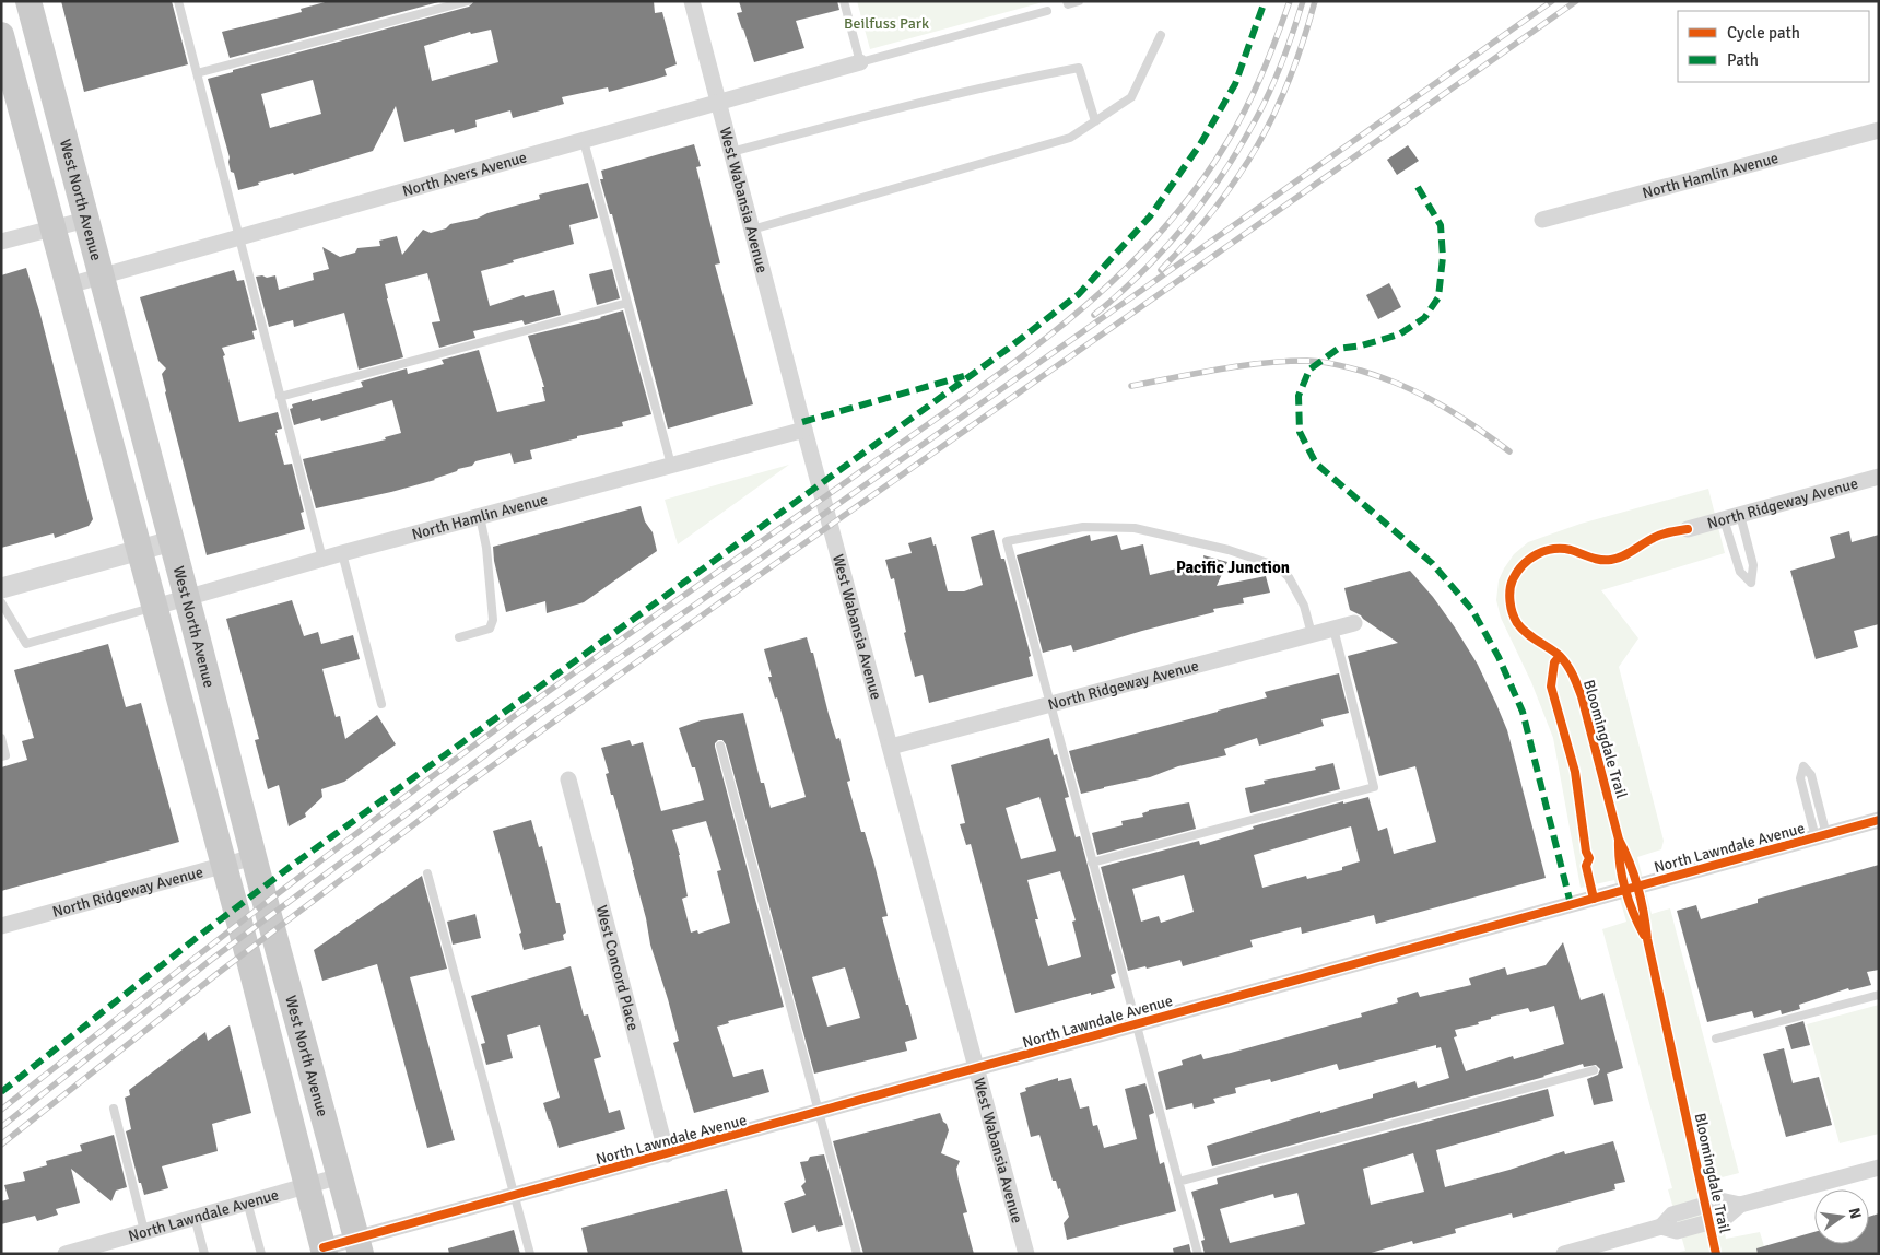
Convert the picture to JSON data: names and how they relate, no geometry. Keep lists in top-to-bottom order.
{
  "streets": {
    "main road": ["West North Avenue"],
    "street": [
      "North Avers Avenue",
      "North Hamlin Avenue",
      "West Wabansia Avenue",
      "North Ridgeway Avenue",
      "North Lawndale Avenue",
      "West Concord Place"
    ],
    "cycle path": ["Bloomingdale Trail"]
  },
  "crossings": [
    ["North Avers Avenue", "West North Avenue"],
    ["North Avers Avenue", "West Wabansia Avenue"],
    ["North Hamlin Avenue", "West North Avenue"],
    ["North Hamlin Avenue", "West Wabansia Avenue"],
    ["West North Avenue", "North Ridgeway Avenue"],
    ["West North Avenue", "North Lawndale Avenue"],
    ["West Wabansia Avenue", "North Ridgeway Avenue"],
    ["West Wabansia Avenue", "North Lawndale Avenue"],
    ["North Lawndale Avenue", "West Concord Place"]
  ],
  "districts": ["Pacific Junction"],
  "parks": ["Beilfuss Park"],
  "legend": ["Cycle path", "Path"],
  "north": "right"
}
